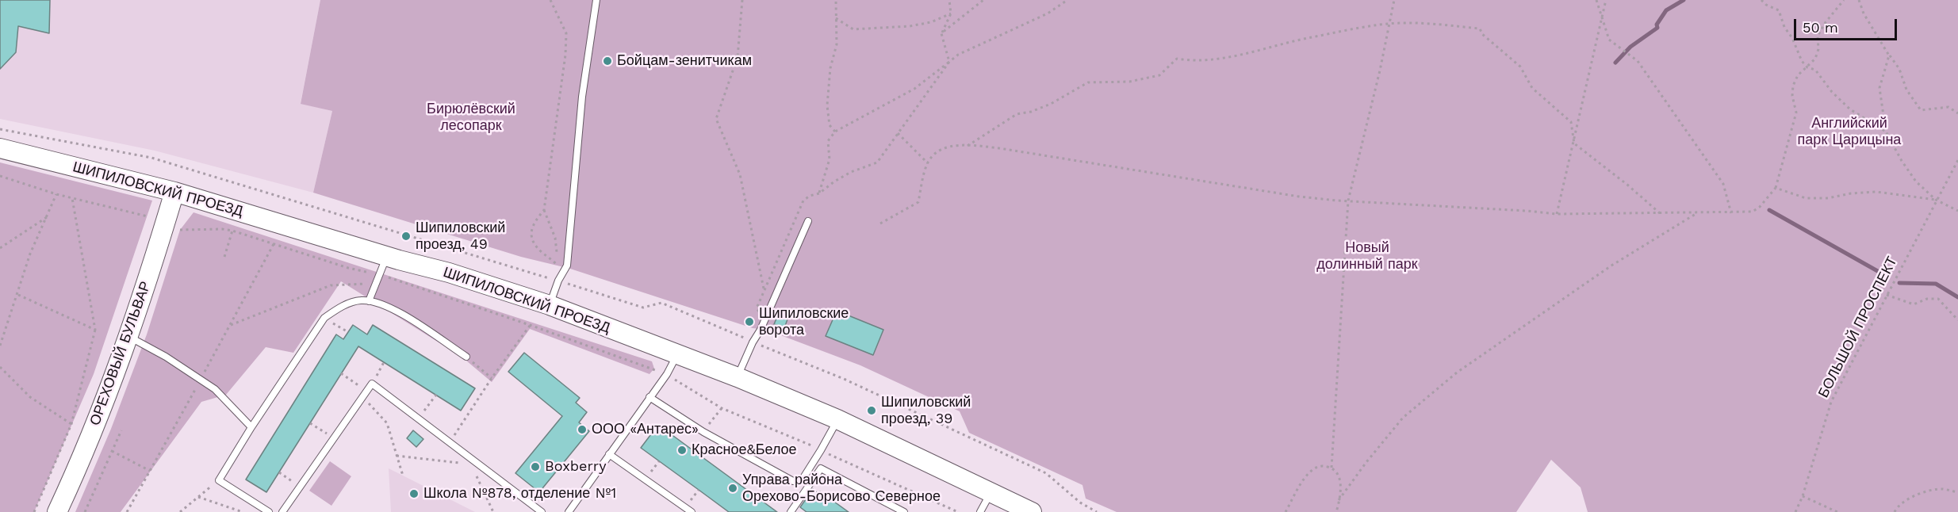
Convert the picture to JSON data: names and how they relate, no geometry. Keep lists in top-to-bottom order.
{
  "streets": {
    "main road": ["ШИПИЛОВСКИЙ ПРОЕЗД", "ОРЕХОВЫЙ БУЛЬВАР"],
    "path": ["БОЛЬШОЙ ПРОСПЕКТ"]
  },
  "crossings": [
    ["ШИПИЛОВСКИЙ ПРОЕЗД", "ОРЕХОВЫЙ БУЛЬВАР"]
  ],
  "parks": ["Бирюлёвский лесопарк", "Английский парк Царицына", "Новый долинный парк"],
  "places": [
    "Бойцам-зенитчикам",
    "Шипиловский проезд, 49",
    "Шипиловские ворота",
    "Шипиловский проезд, 39",
    "ООО «Антарес»",
    "Красное&Белое",
    "Boxberry",
    "Управа района Орехово-Борисово Северное",
    "Школа №878, отделение №1"
  ],
  "scale_bar": "50 m"
}
